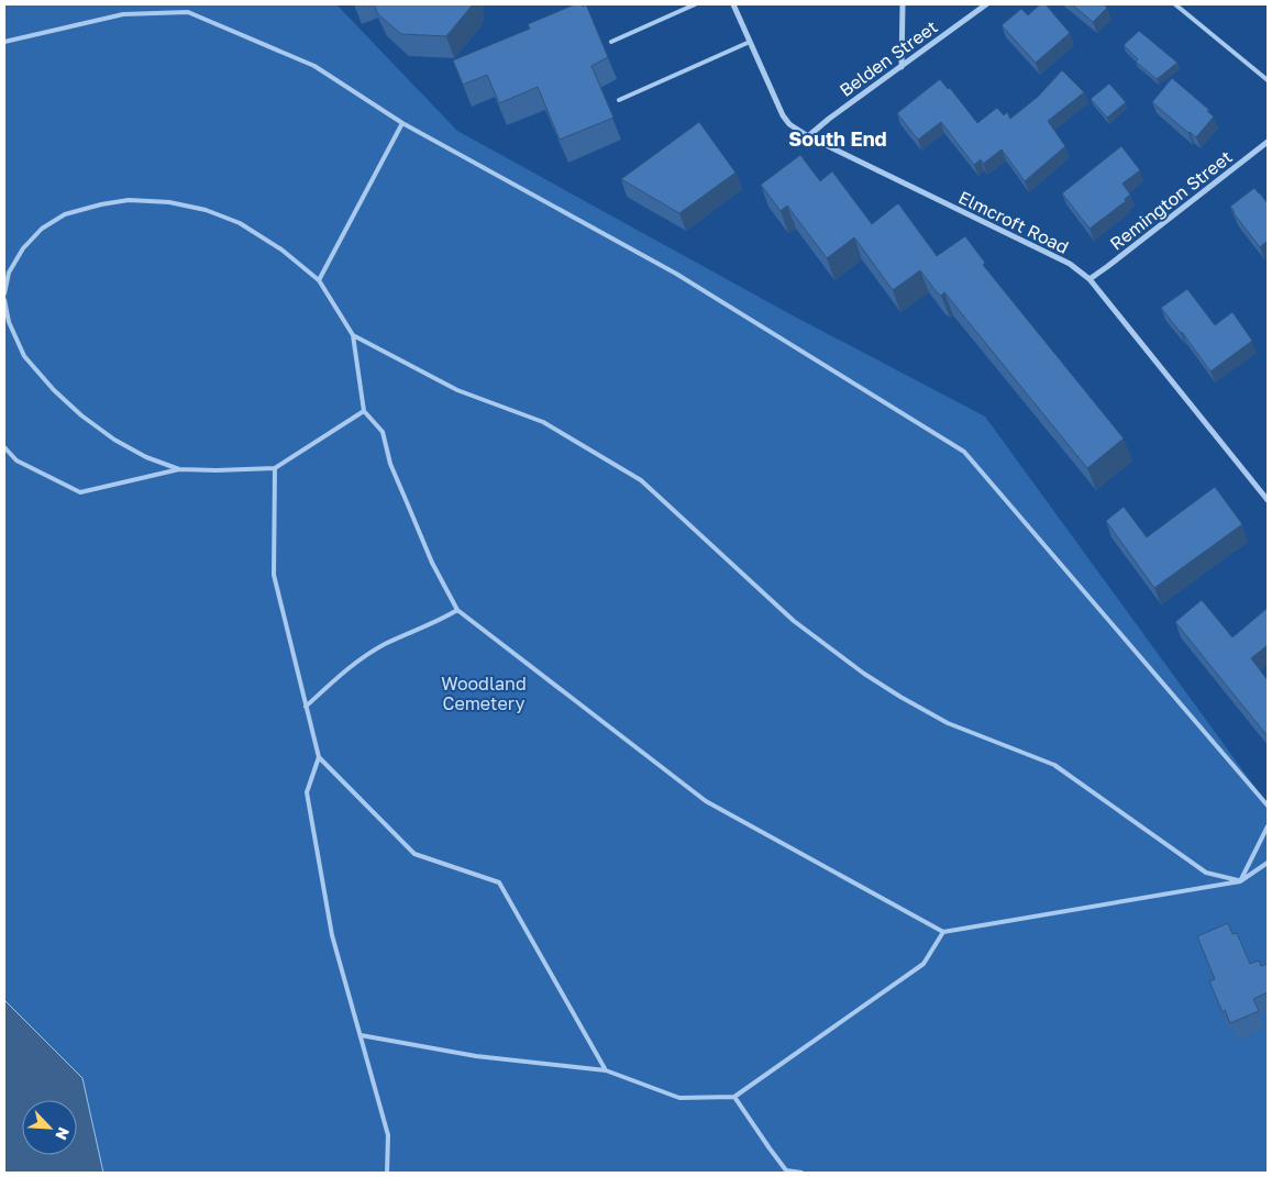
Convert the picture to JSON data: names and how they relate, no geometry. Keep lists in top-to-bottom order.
{
  "streets": {
    "street": ["Belden Street", "Remington Street", "Elmcroft Road"]
  },
  "crossings": [
    ["Belden Street", "Elmcroft Road"],
    ["Remington Street", "Elmcroft Road"]
  ],
  "districts": ["South End"],
  "parks": ["Woodland Cemetery"],
  "north": "bottom right"
}
